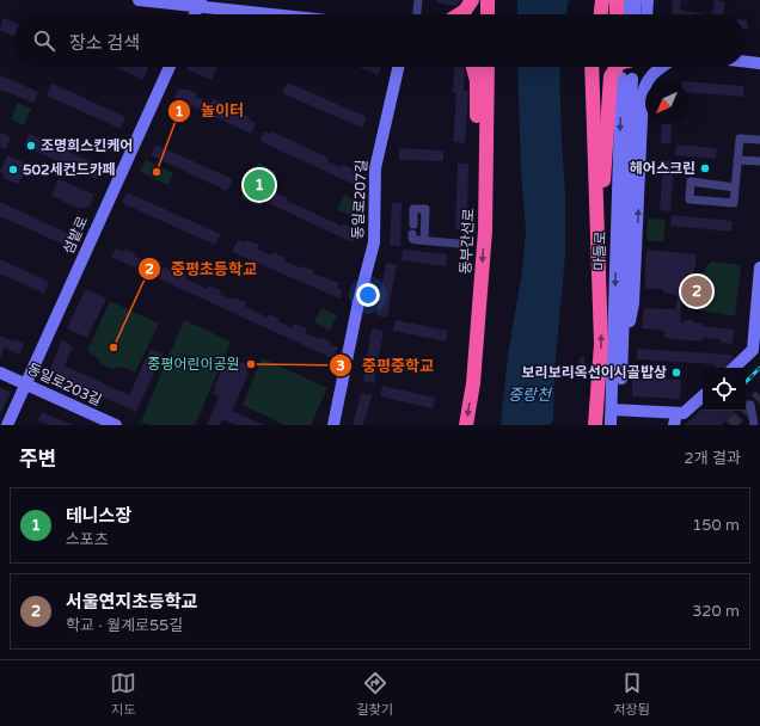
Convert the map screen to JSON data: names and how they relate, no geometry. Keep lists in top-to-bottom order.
{
  "streets": {
    "highway": ["동부간선로"],
    "main road": [
      "동일로207길",
      "섬밭로",
      "마들로",
      "동일로203길"
    ]
  },
  "crossings": [
    ["섬밭로", "동일로203길"]
  ],
  "water": ["중랑천"],
  "parks": ["중평어린이공원"],
  "places": [
    "조명희스킨케어",
    "헤어스크린",
    "502세컨드카페",
    "놀이터",
    "중평초등학교",
    "중평중학교",
    "보리보리옥선이시골밥상"
  ],
  "north": "bottom left",
  "page": {
    "search": "장소 검색",
    "pins": ["1", "2"],
    "heading": ["주변", "2개 결과"],
    "list": [
      {
        "mark": "1",
        "name": "테니스장",
        "note": "스포츠",
        "value": "150 m"
      },
      {
        "mark": "2",
        "name": "서울연지초등학교",
        "note": "학교 · 월계로55길",
        "value": "320 m"
      }
    ],
    "nav": ["지도", "길찾기", "저장됨"]
  }
}
